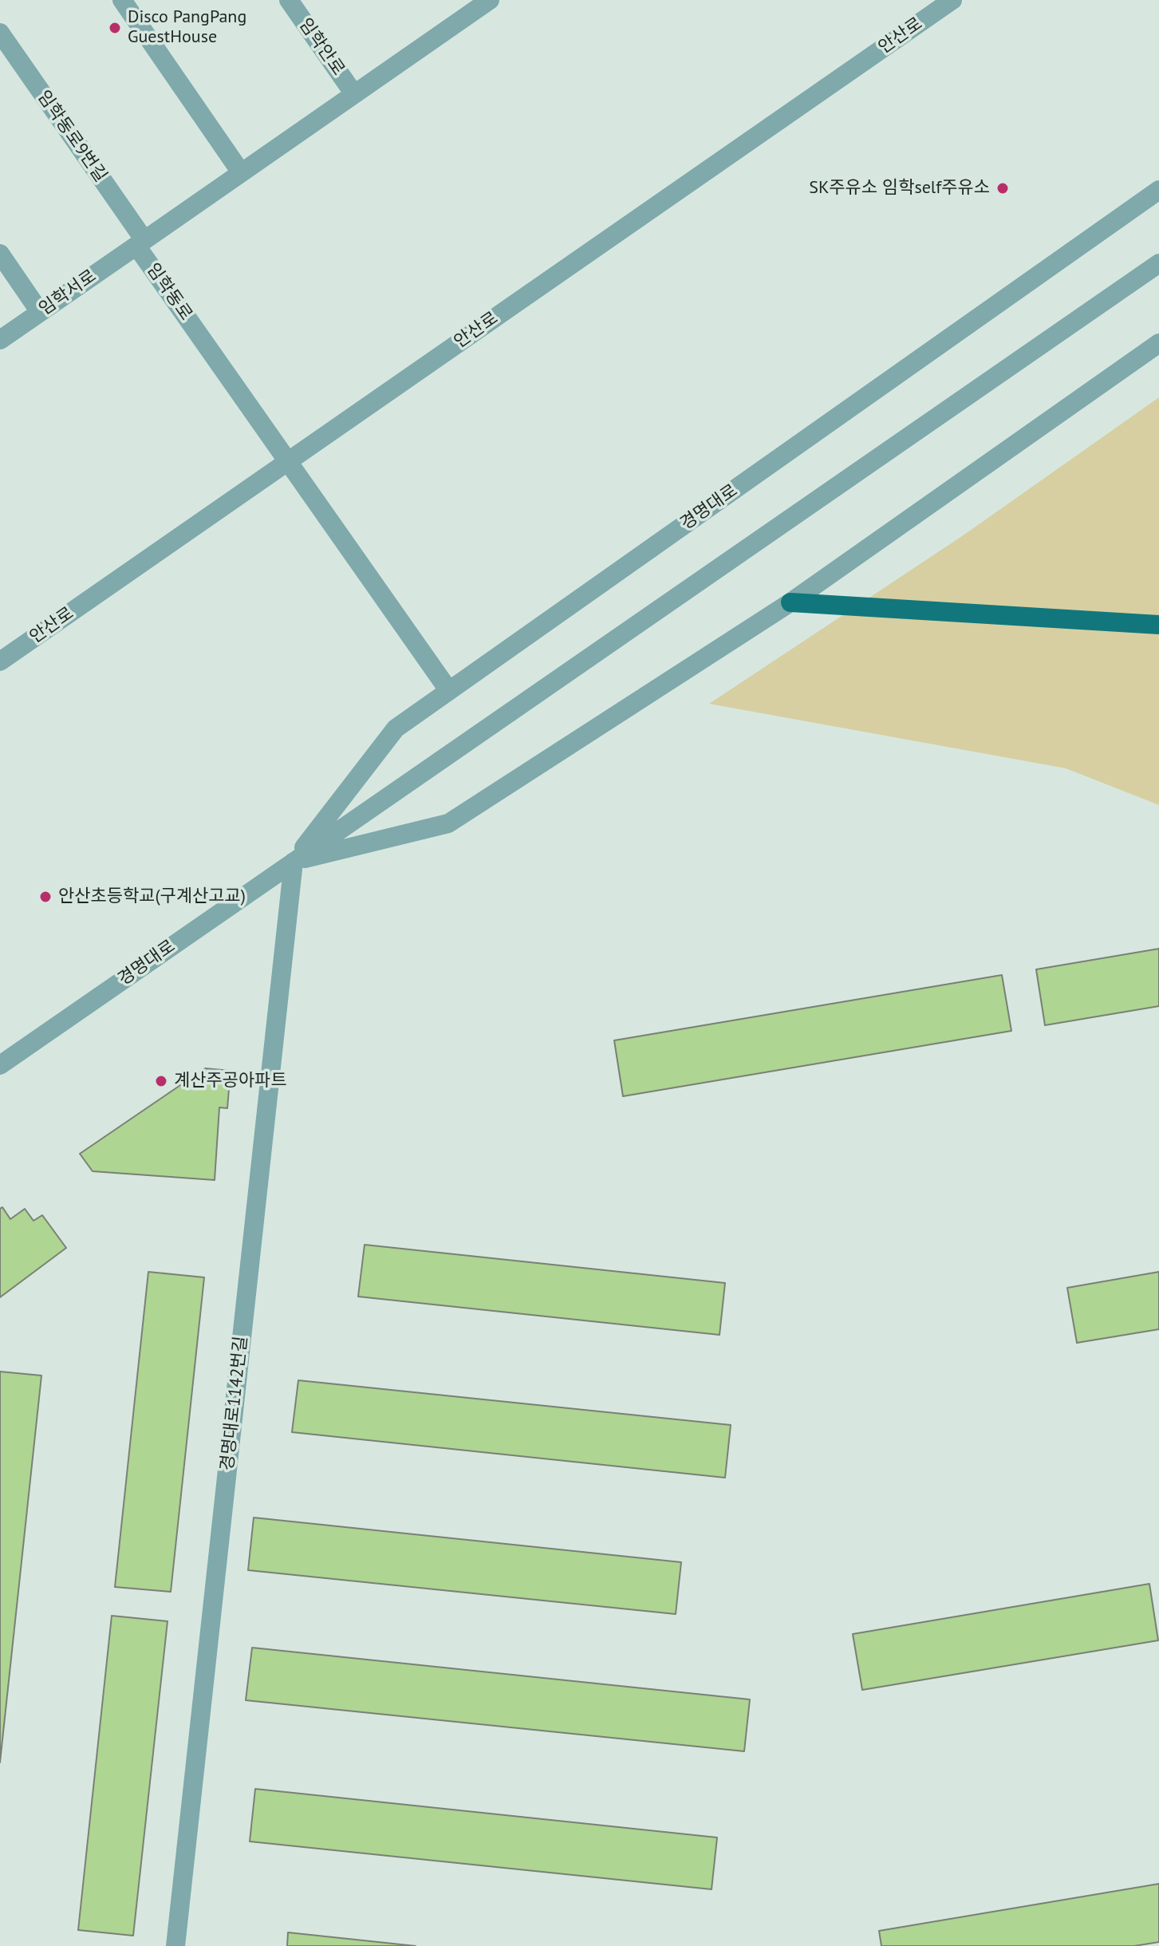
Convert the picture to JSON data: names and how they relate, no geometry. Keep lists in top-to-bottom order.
{
  "streets": {
    "street": [
      "안산로",
      "임학안로",
      "임학동로9번길",
      "임학동로",
      "임학서로",
      "경명대로",
      "경명대로1142번길"
    ]
  },
  "crossings": [
    ["안산로", "임학동로"],
    ["임학안로", "임학동로"],
    ["임학동로9번길", "임학동로"],
    ["임학동로9번길", "임학서로"],
    ["임학동로", "임학서로"],
    ["임학동로", "경명대로"],
    ["경명대로", "경명대로1142번길"]
  ],
  "places": [
    "Disco PangPang GuestHouse",
    "SK주유소 임학self주유소",
    "안산초등학교(구계산고교)",
    "계산주공아파트"
  ]
}
